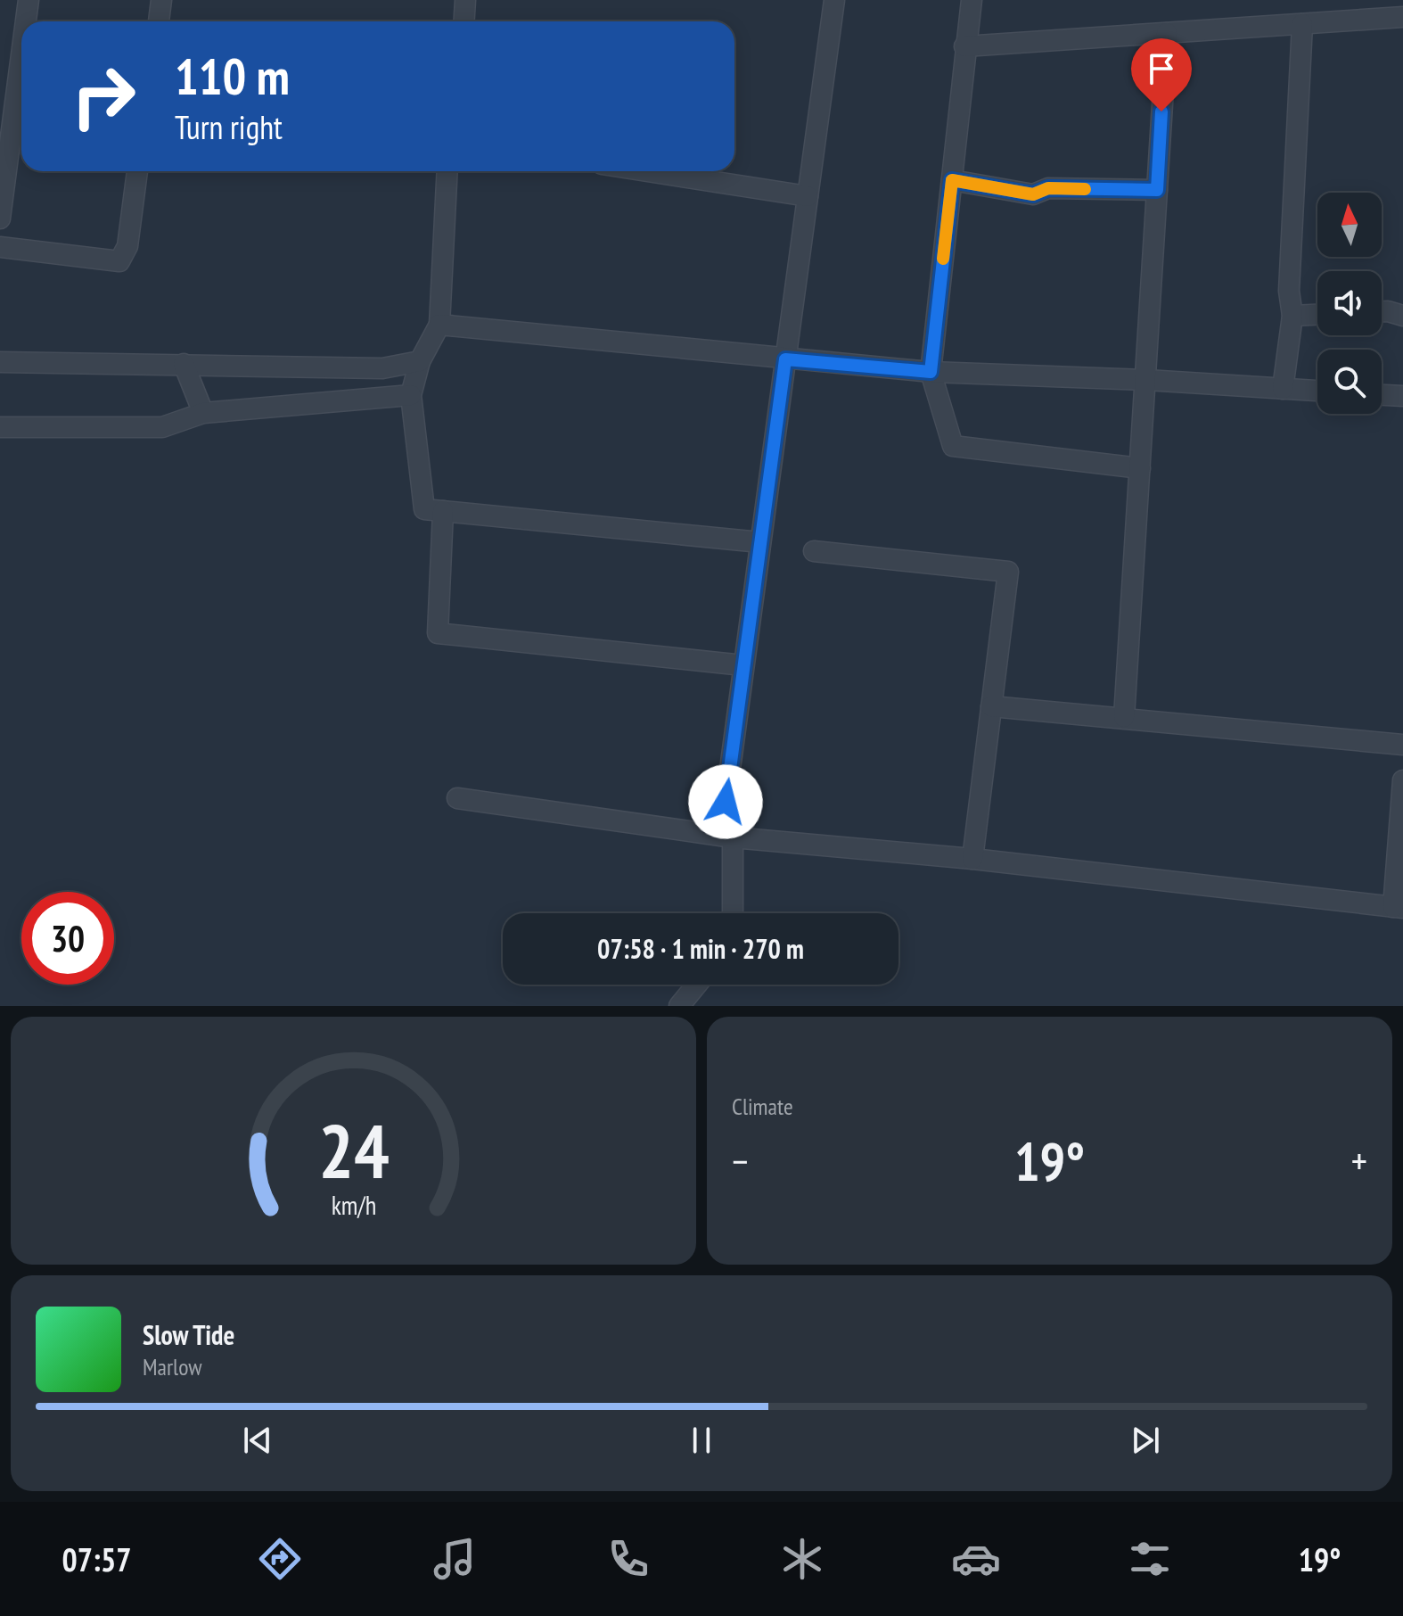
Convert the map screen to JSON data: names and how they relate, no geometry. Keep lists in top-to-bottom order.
{
  "north": "top",
  "page": {
    "turn": ["110 m", "Turn right"],
    "limit": "30",
    "trip": "07:58 · 1 min · 270 m",
    "tile": "Climate",
    "heat": ["−", "19°", "+"],
    "song": ["Slow Tide", "Marlow"],
    "tabs": ["07:57", "19°"],
    "gauge": ["24", "km/h"]
  }
}
